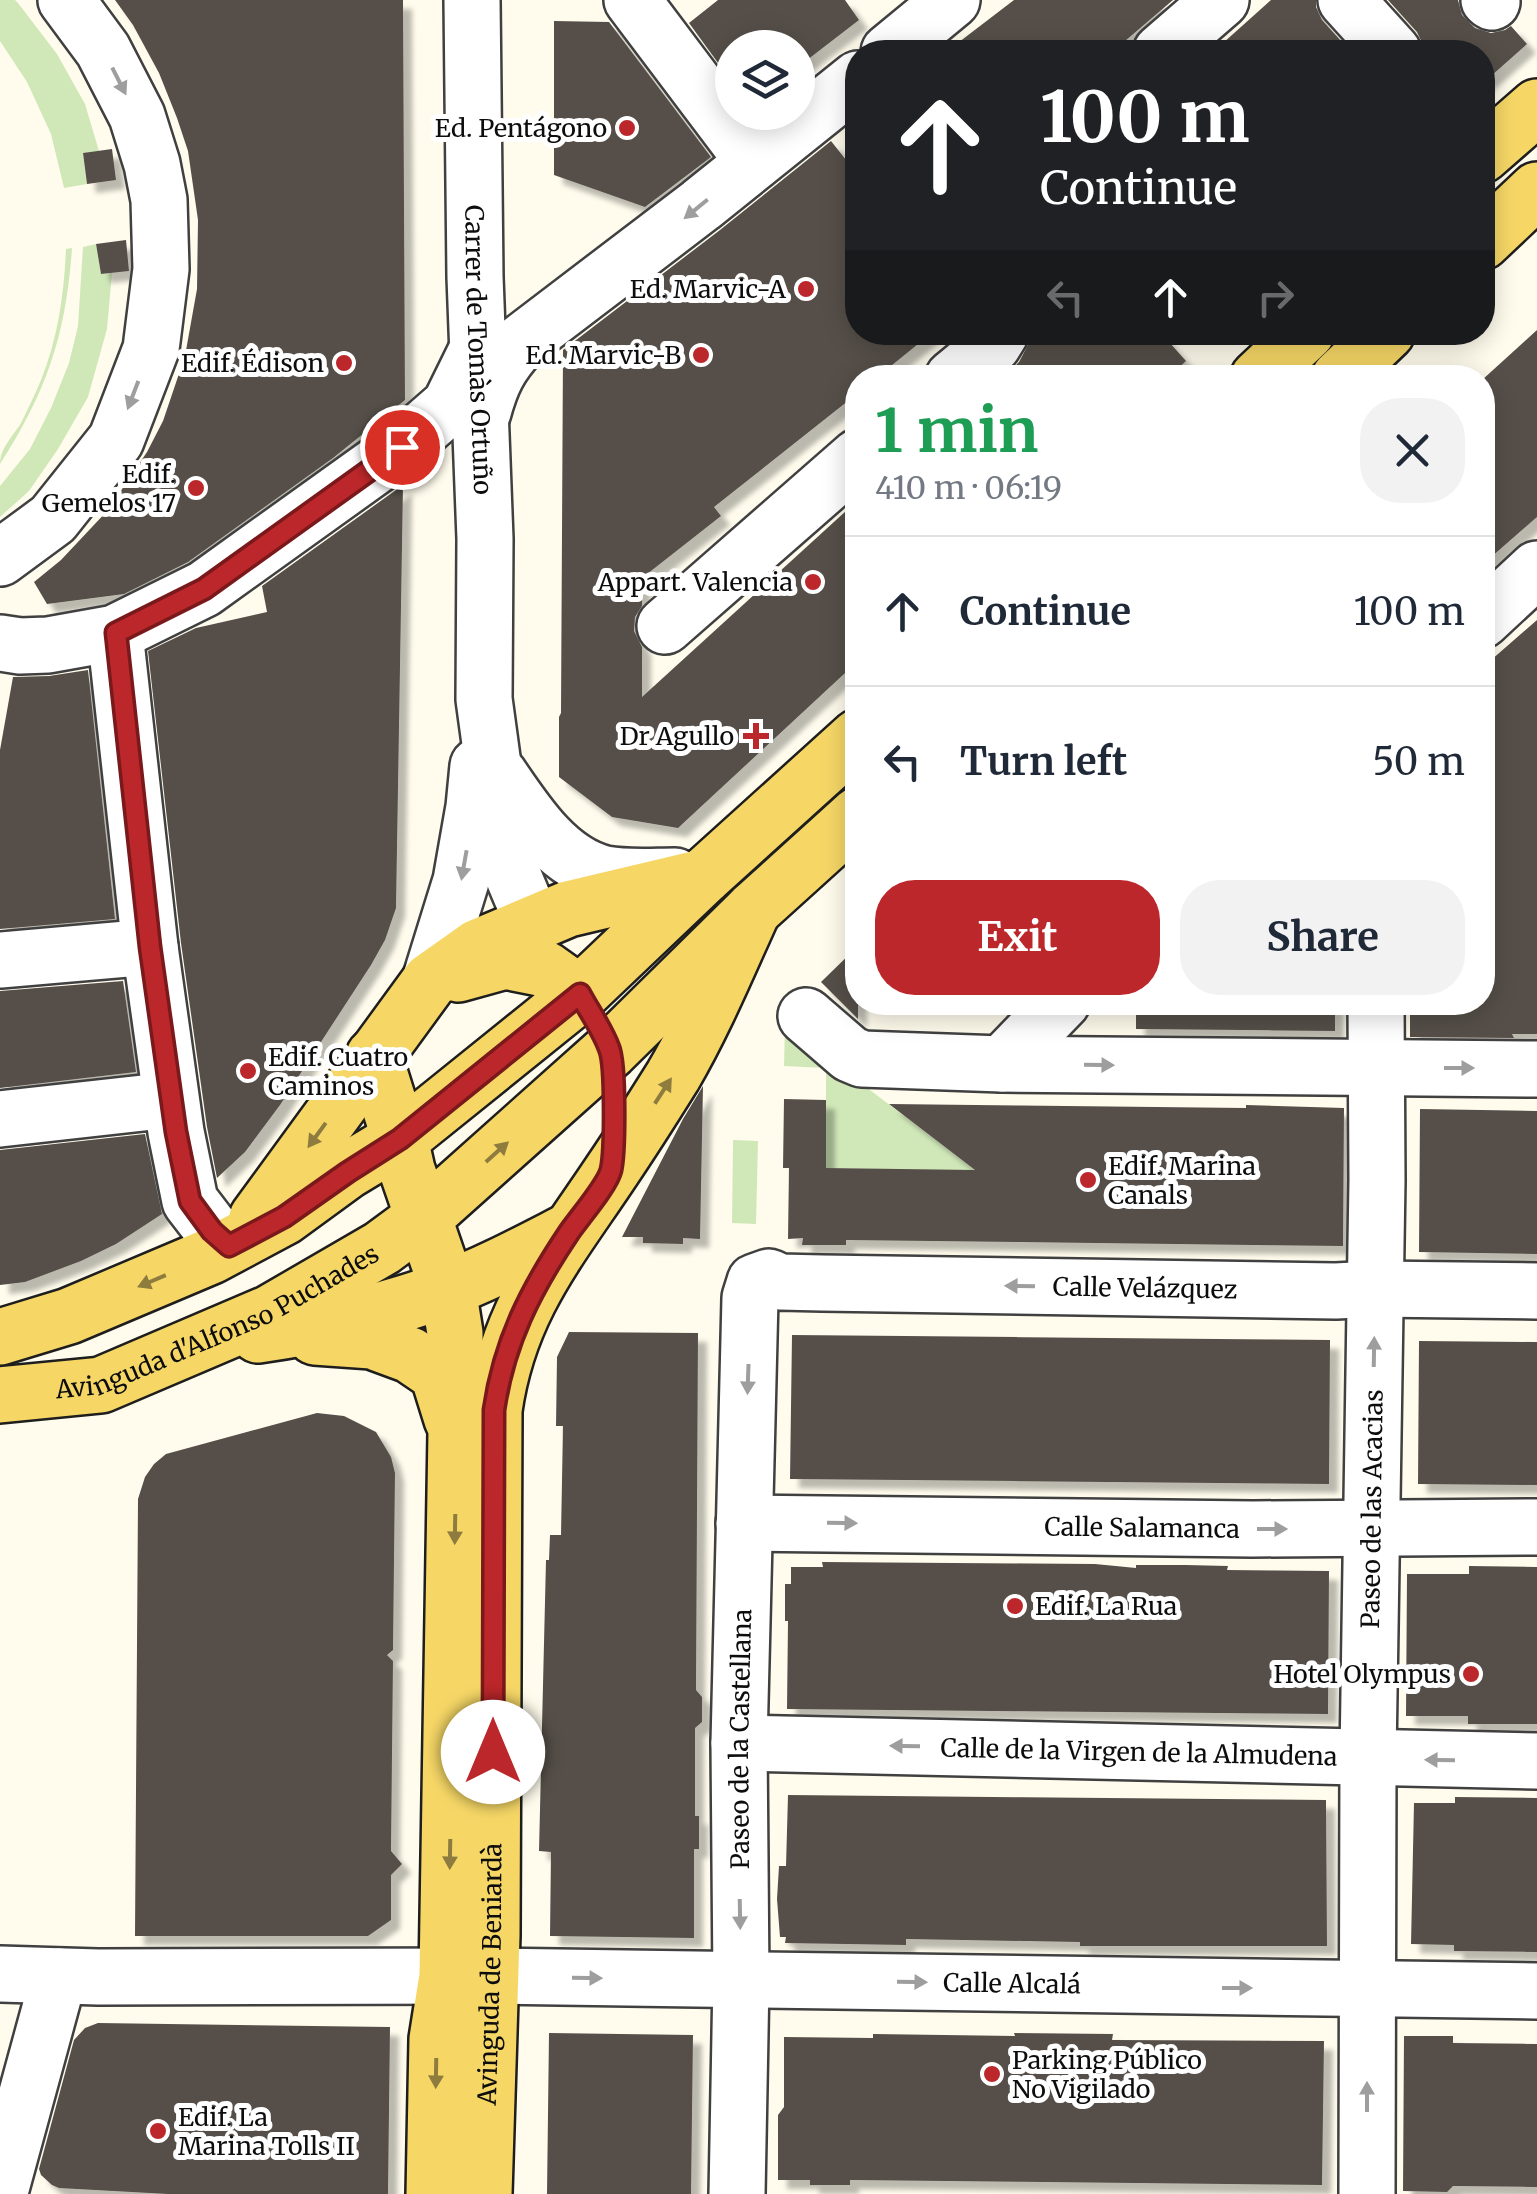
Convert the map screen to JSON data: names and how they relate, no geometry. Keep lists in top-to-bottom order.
{
  "streets": {
    "main road": ["Avinguda d'Alfonso Puchades", "Avinguda de Beniardà"],
    "street": [
      "Carrer de Tomàs Ortuño",
      "Calle Velázquez",
      "Paseo de las Acacias",
      "Calle Salamanca",
      "Paseo de la Castellana",
      "Calle de la Virgen de la Almudena",
      "Calle Alcalá"
    ]
  },
  "crossings": [
    ["Calle Velázquez", "Paseo de las Acacias"],
    ["Calle Velázquez", "Paseo de la Castellana"],
    ["Avinguda d'Alfonso Puchades", "Avinguda de Beniardà"],
    ["Paseo de las Acacias", "Calle Salamanca"],
    ["Paseo de las Acacias", "Calle de la Virgen de la Almudena"],
    ["Paseo de las Acacias", "Calle Alcalá"],
    ["Calle Salamanca", "Paseo de la Castellana"],
    ["Paseo de la Castellana", "Calle de la Virgen de la Almudena"],
    ["Paseo de la Castellana", "Calle Alcalá"],
    ["Avinguda de Beniardà", "Calle Alcalá"]
  ],
  "one_way": [
    "Paseo de las Acacias",
    "Paseo de la Castellana",
    "Calle de la Virgen de la Almudena",
    "Calle Alcalá"
  ],
  "places": {
    "other": [
      "Ed. Pentágono",
      "Ed. Marvic-A",
      "Ed. Marvic-B",
      "Edif. Édison",
      "Edif. Gemelos 17",
      "Appart. Valencia",
      "Edif. Cuatro Caminos",
      "Edif. Marina Canals",
      "Edif. La Rua",
      "Hotel Olympus",
      "Parking Público No Vigilado",
      "Edif. La Marina Tolls II"
    ],
    "health": ["Dr Agullo"]
  },
  "page": {
    "turn": ["100 m", "Continue"],
    "heading": ["1 min", "410 m · 06:19"],
    "list": [
      {
        "name": "Continue",
        "value": "100 m"
      },
      {
        "name": "Turn left",
        "value": "50 m"
      }
    ],
    "buttons": ["Exit", "Share"]
  }
}
